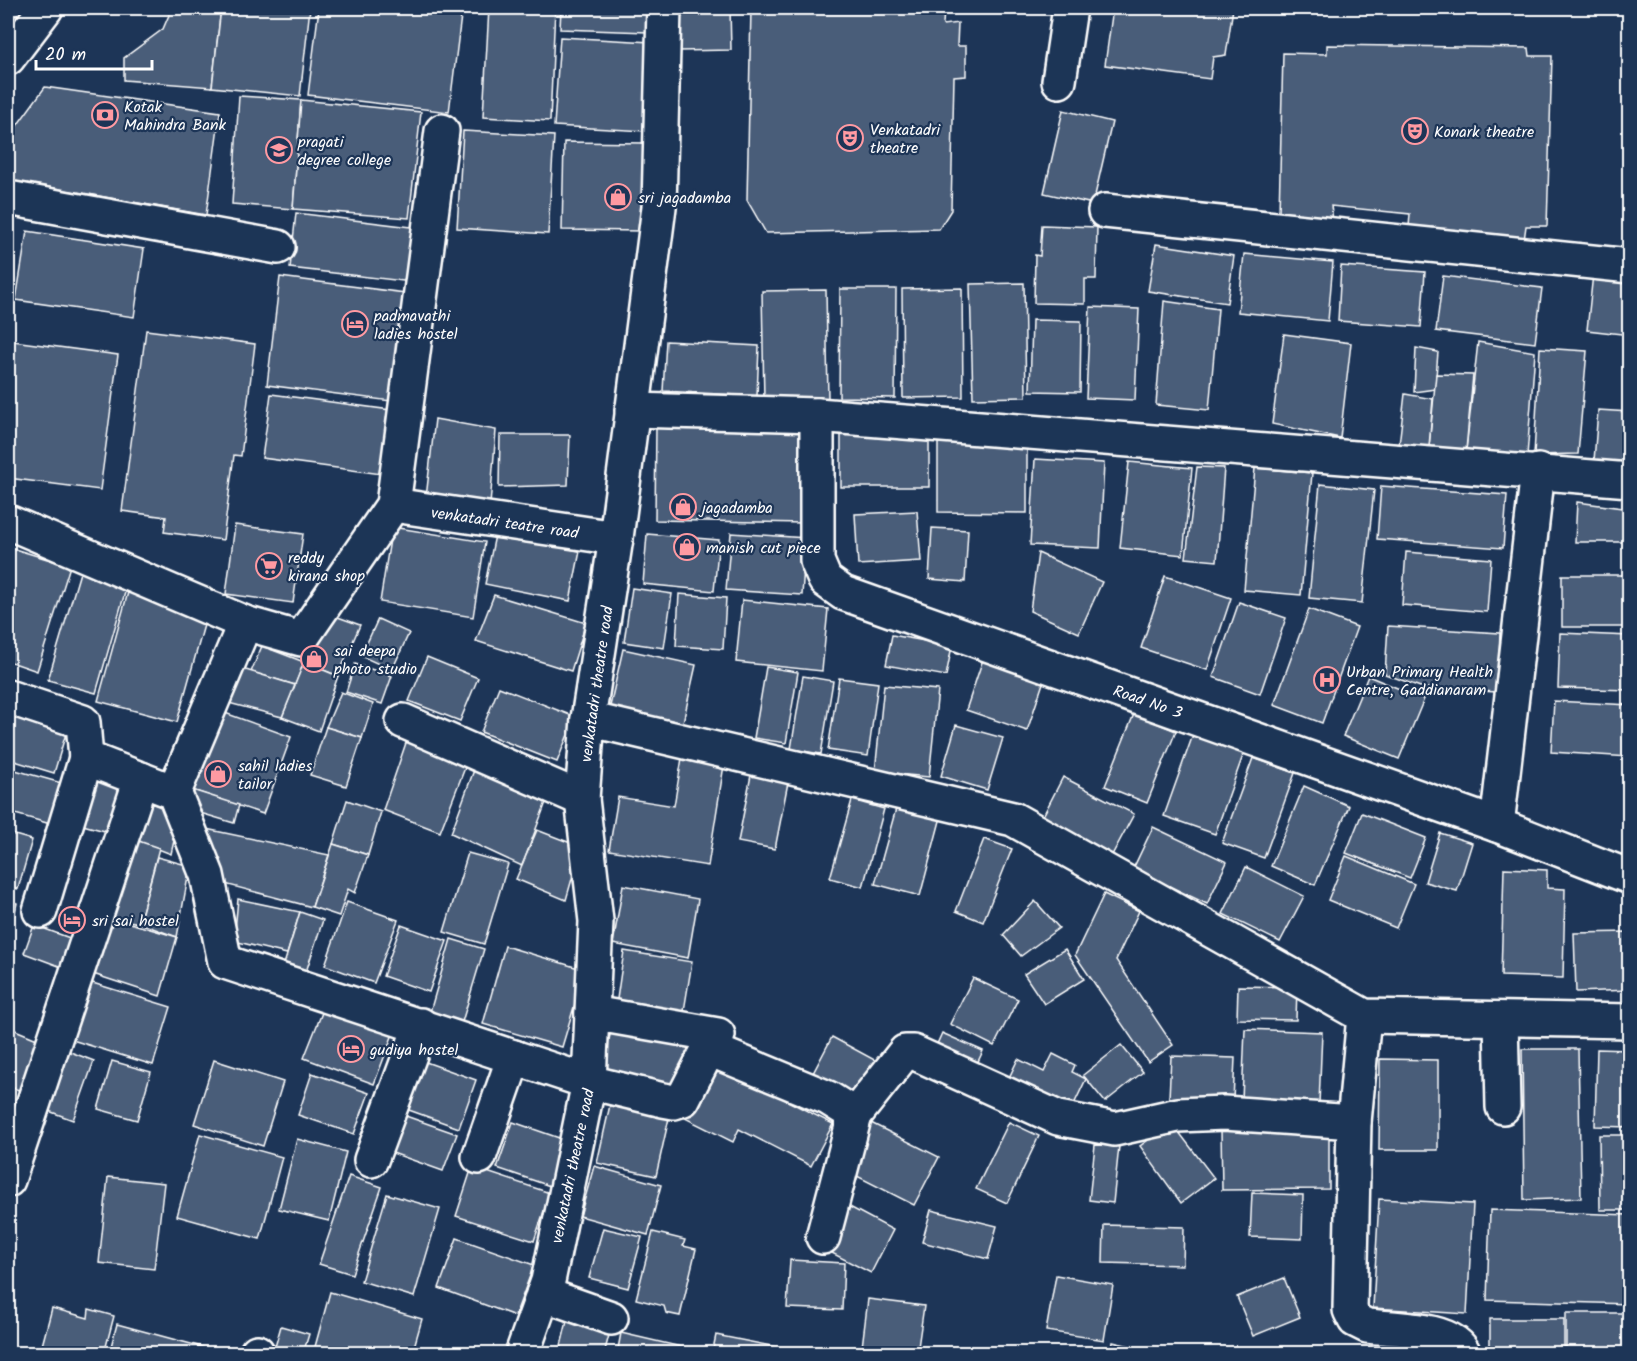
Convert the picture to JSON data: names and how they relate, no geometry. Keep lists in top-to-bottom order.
{
  "streets": {
    "street": ["venkatadri teatre road", "venkatadri theatre road", "Road No 3"]
  },
  "crossings": [
    ["venkatadri teatre road", "venkatadri theatre road"]
  ],
  "places": {
    "bank": ["Kotak Mahindra Bank"],
    "theatre": ["Konark theatre", "Venkatadri theatre"],
    "school or university": ["pragati degree college"],
    "shop": [
      "sri jagadamba",
      "jagadamba",
      "manish cut piece",
      "sai deepa photo studio",
      "sahil ladies tailor"
    ],
    "hotel": ["padmavathi ladies hostel", "sri sai hostel", "gudiya hostel"],
    "supermarket": ["reddy kirana shop"],
    "hospital": ["Urban Primary Health Centre, Gaddianaram"]
  },
  "scale_bar": "20 m"
}
